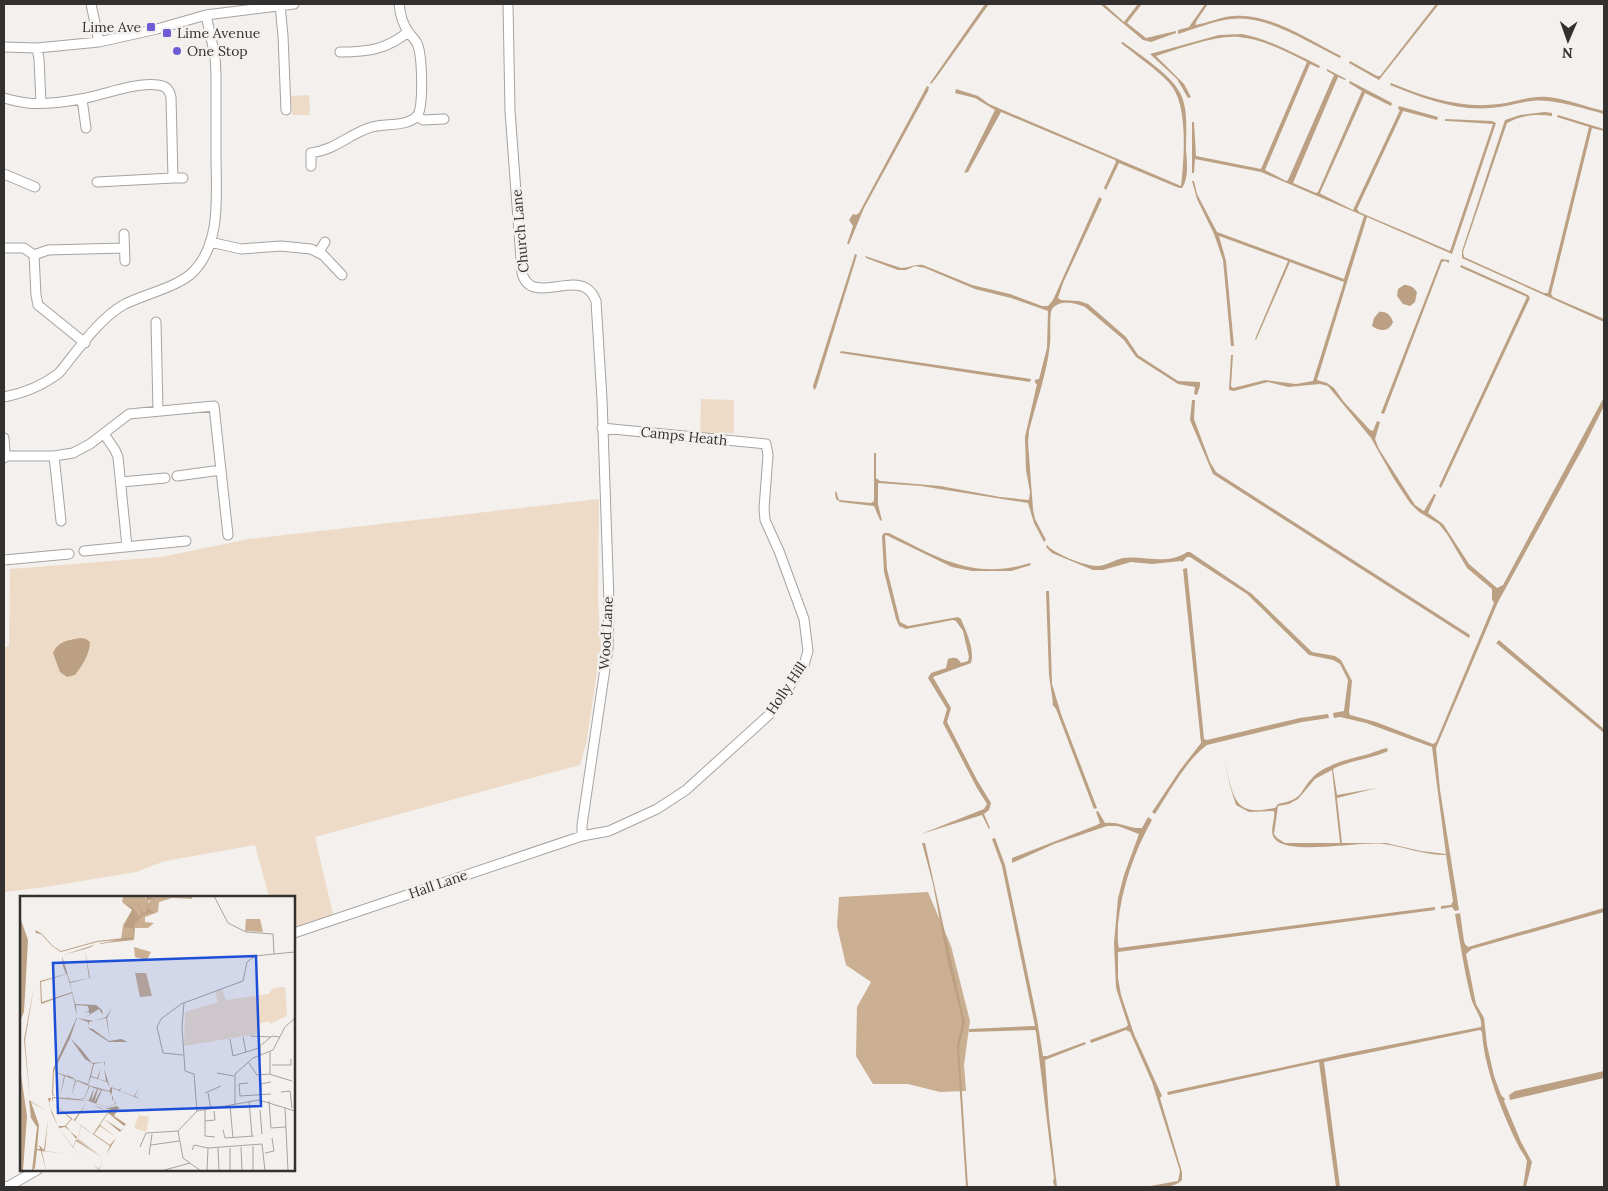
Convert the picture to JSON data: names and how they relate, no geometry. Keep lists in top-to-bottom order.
{
  "streets": {
    "street": [
      "Church Lane",
      "Camps Heath",
      "Wood Lane",
      "Holly Hill",
      "Hall Lane"
    ]
  },
  "crossings": [
    ["Church Lane", "Camps Heath"],
    ["Church Lane", "Wood Lane"],
    ["Camps Heath", "Wood Lane"],
    ["Camps Heath", "Holly Hill"],
    ["Wood Lane", "Holly Hill"],
    ["Wood Lane", "Hall Lane"],
    ["Holly Hill", "Hall Lane"]
  ],
  "places": {
    "transit": ["Lime Ave", "Lime Avenue"],
    "other": ["One Stop"]
  },
  "north": "bottom"
}
